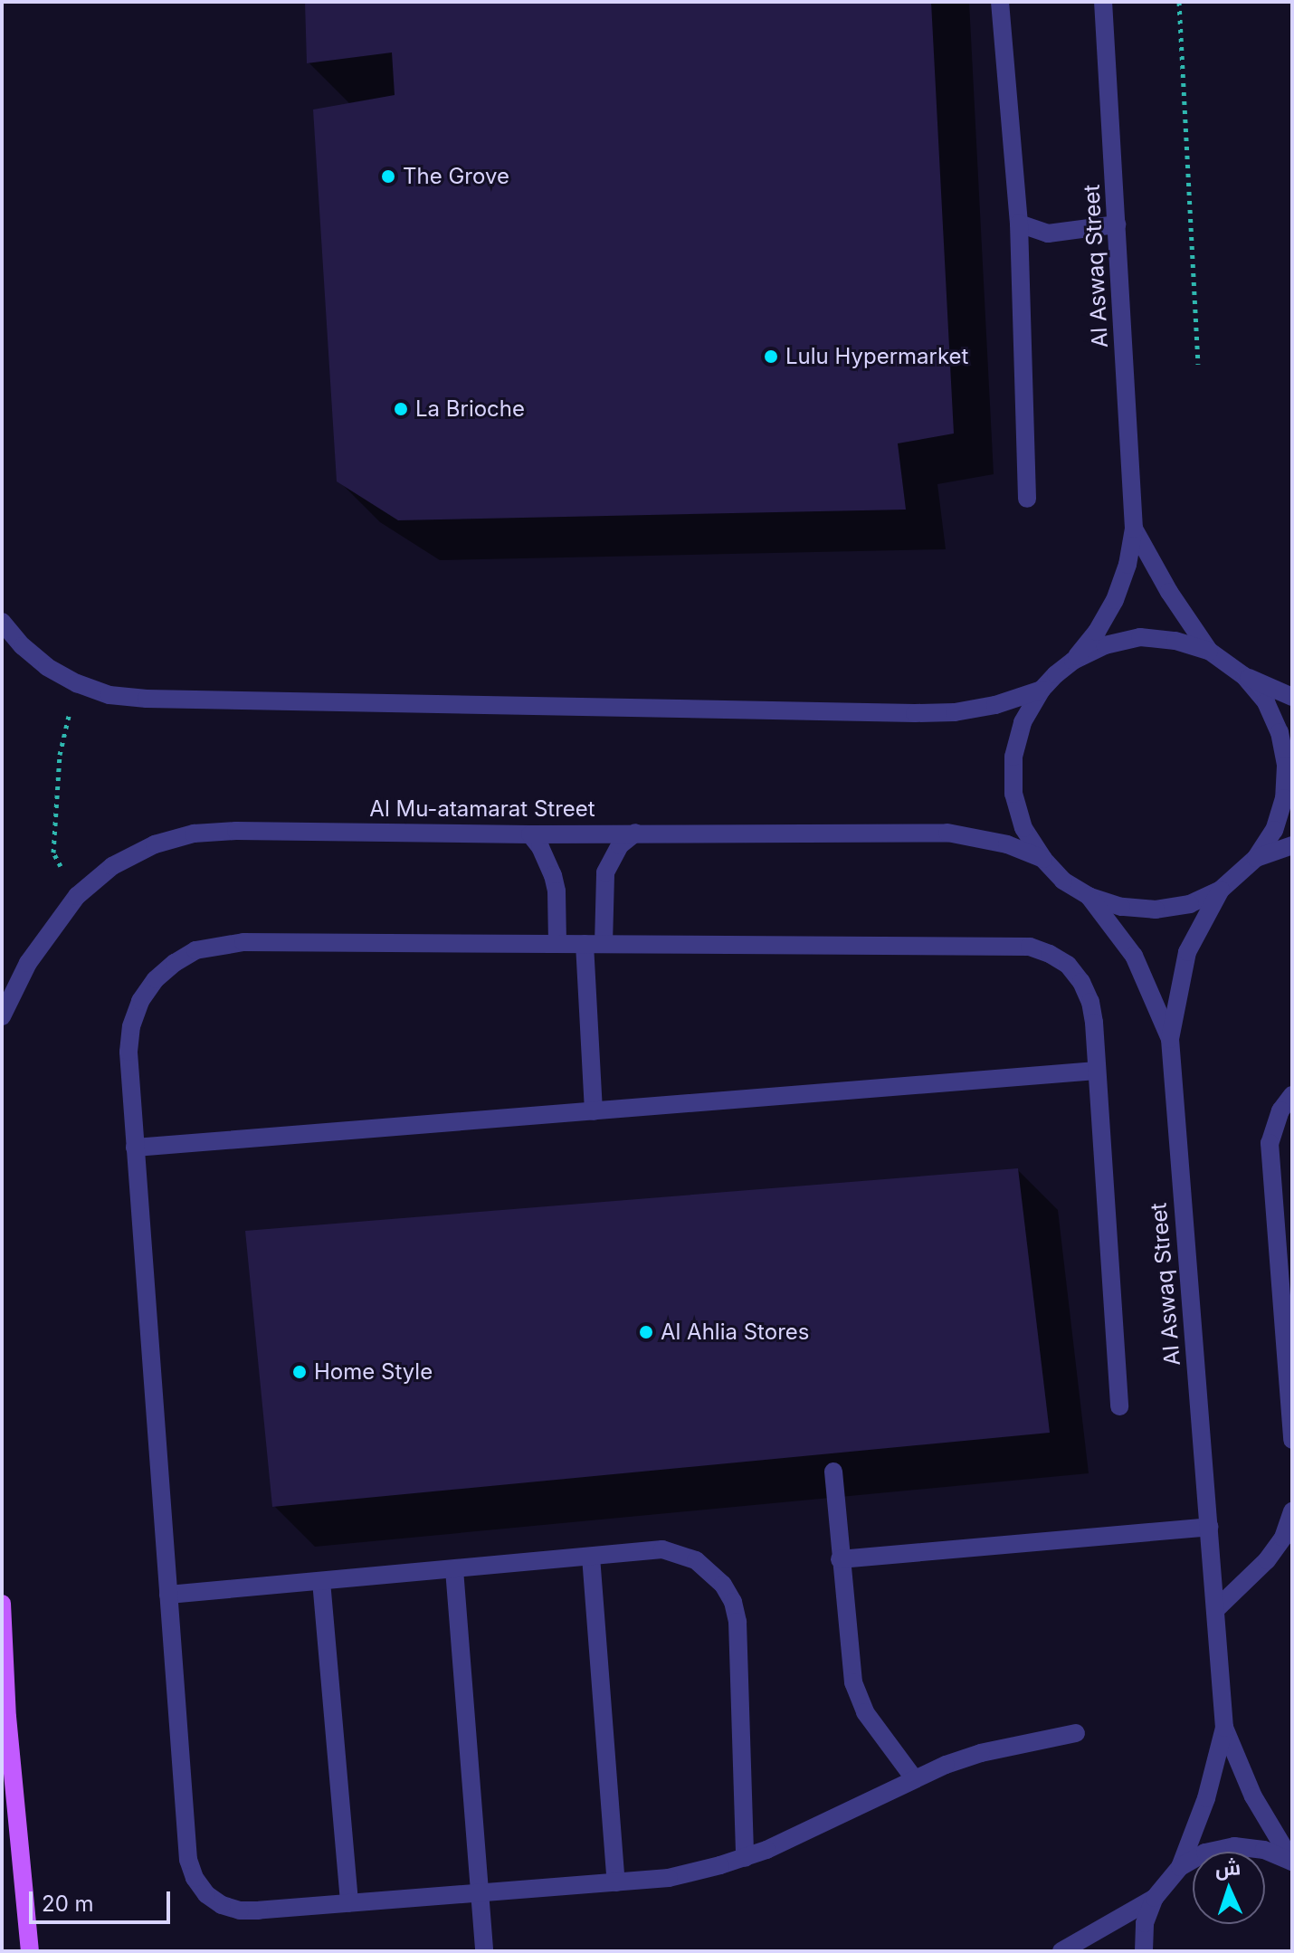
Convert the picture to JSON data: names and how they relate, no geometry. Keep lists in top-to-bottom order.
{
  "streets": {
    "street": ["Al Aswaq Street", "Al Mu-atamarat Street"]
  },
  "places": [
    "The Grove",
    "Lulu Hypermarket",
    "La Brioche",
    "Al Ahlia Stores",
    "Home Style"
  ],
  "scale_bar": "20 m",
  "north": "top"
}
